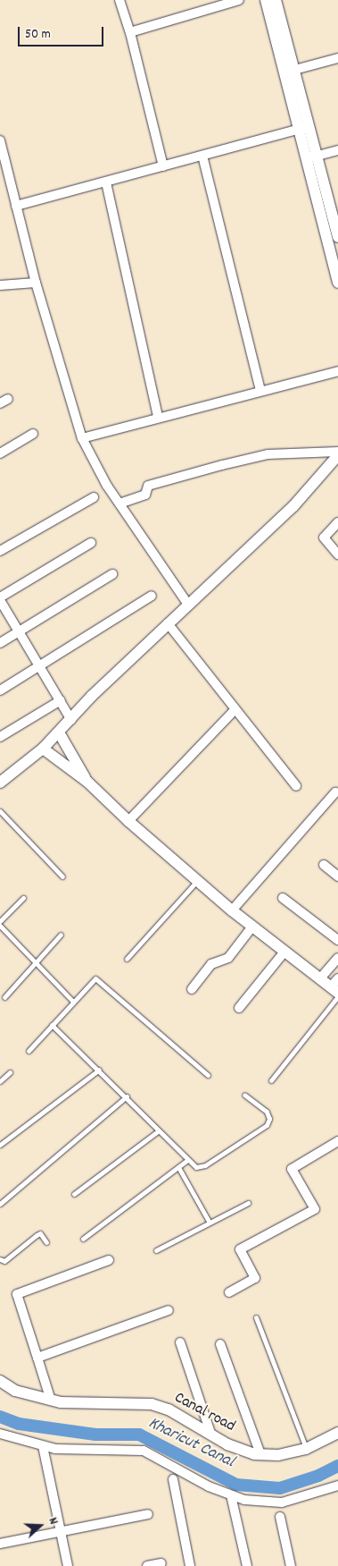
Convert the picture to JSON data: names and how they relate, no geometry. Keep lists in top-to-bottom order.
{
  "streets": {
    "street": ["Canal road"]
  },
  "water": ["Kharicut Canal"],
  "scale_bar": "50 m",
  "north": "right"
}
